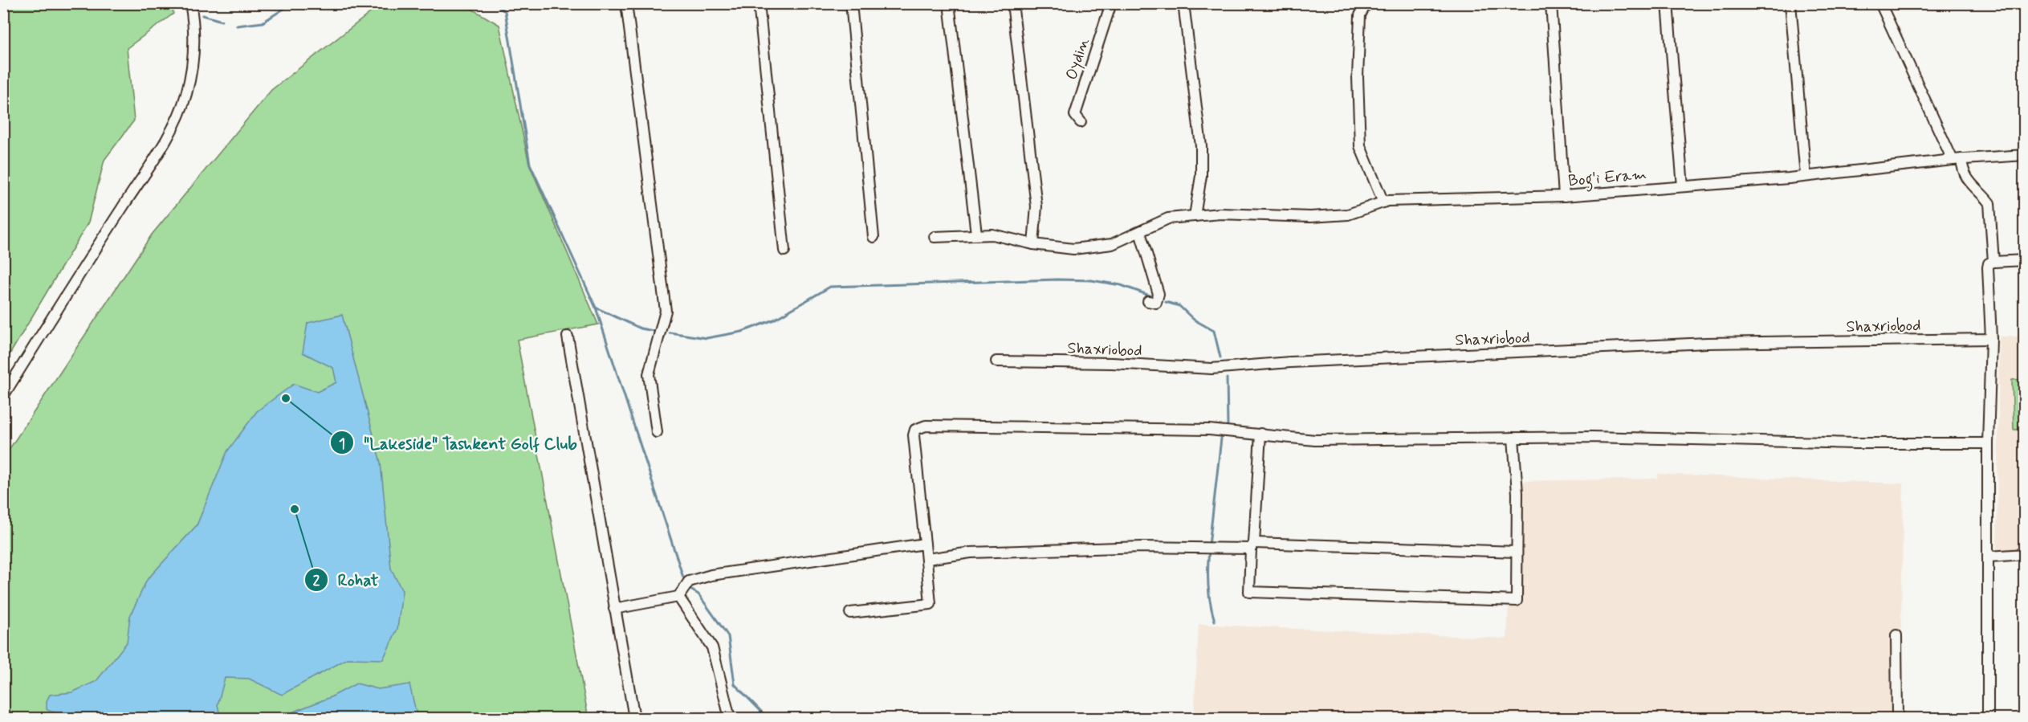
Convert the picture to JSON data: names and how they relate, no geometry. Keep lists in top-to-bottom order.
{
  "streets": {
    "street": ["Oydin", "Bog'i Eram", "Shaxriobod"]
  },
  "places": ["\"Lakeside\" Tashkent Golf Club", "Rohat"]
}
